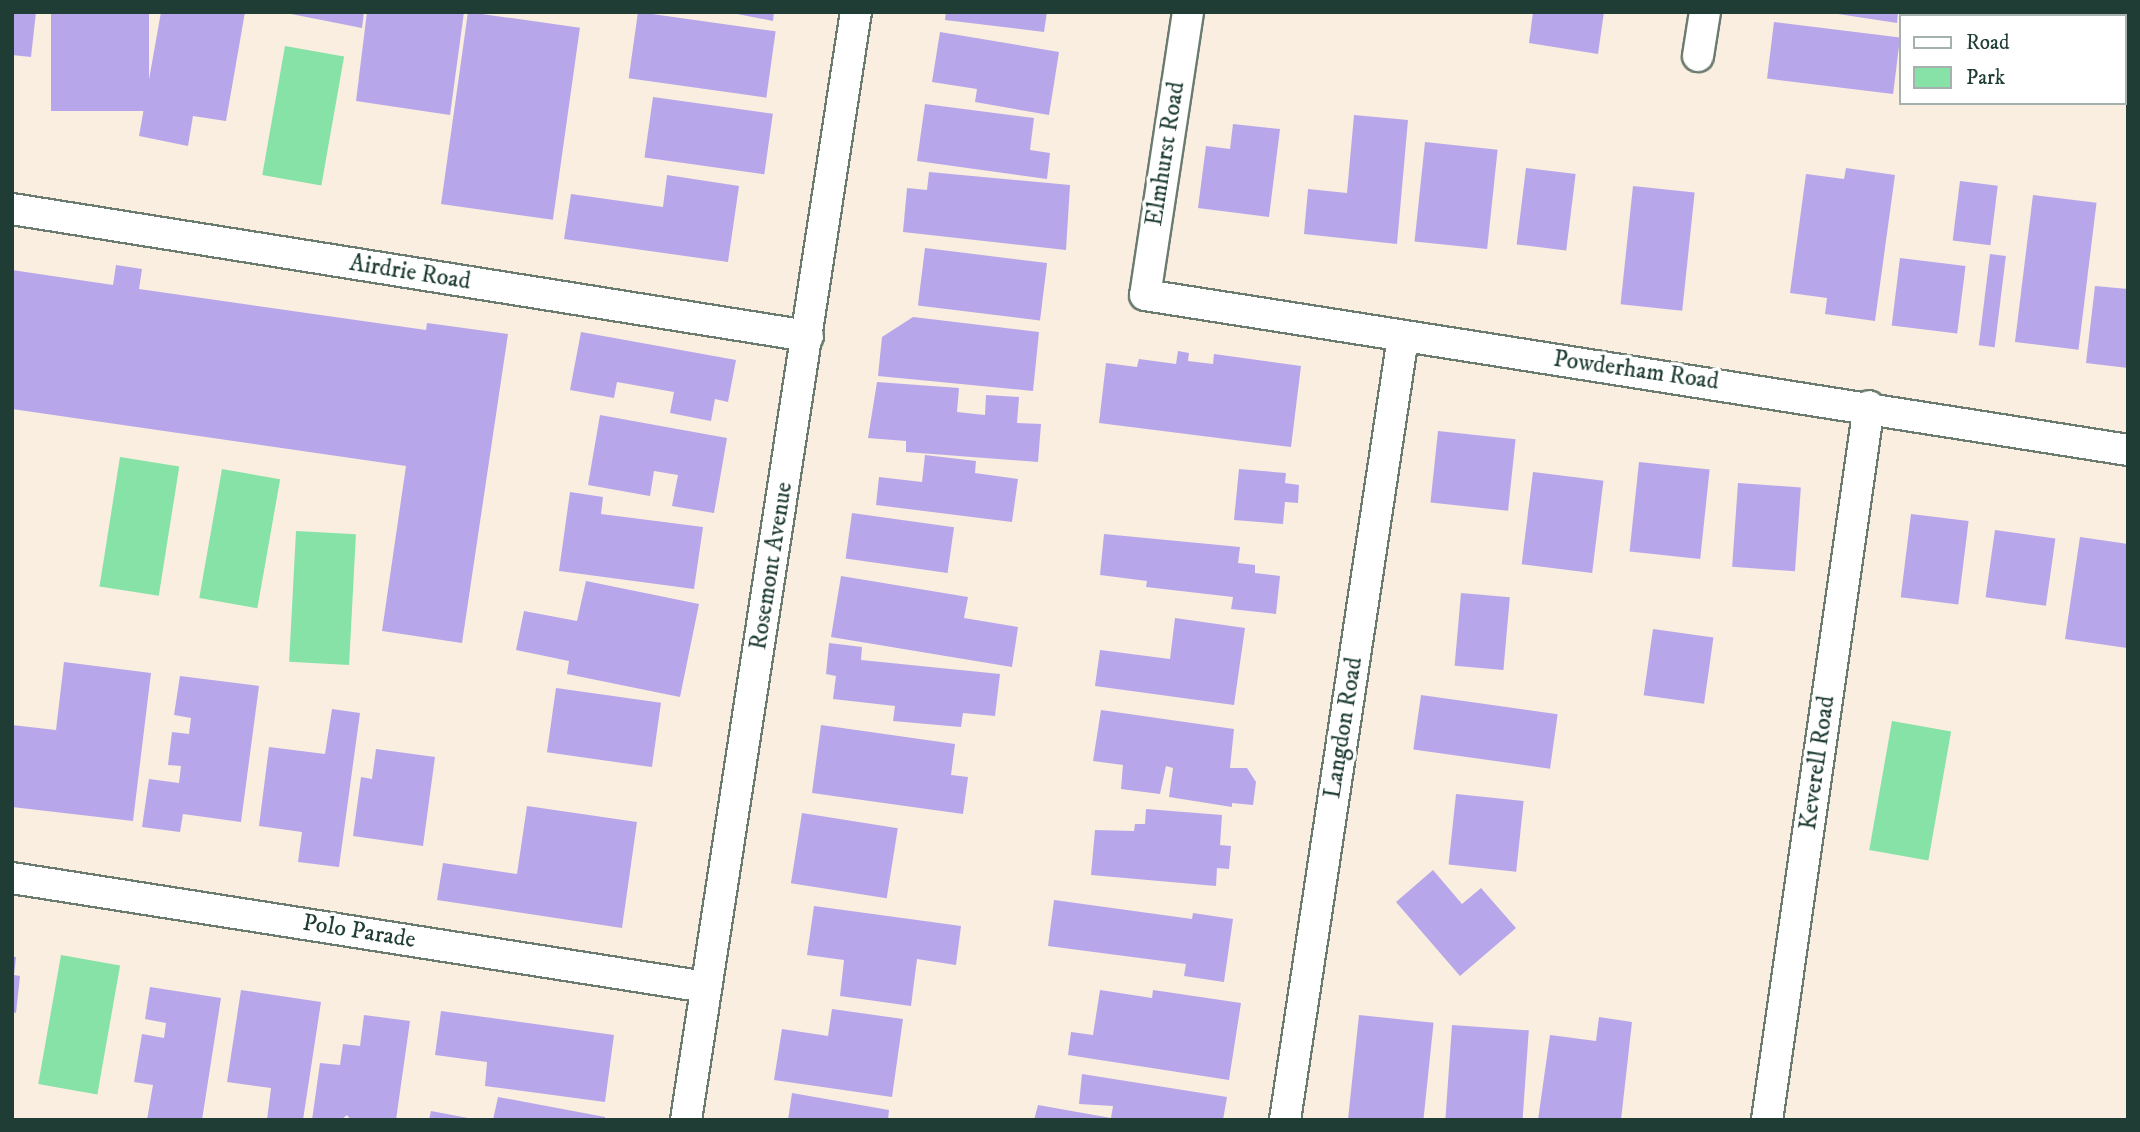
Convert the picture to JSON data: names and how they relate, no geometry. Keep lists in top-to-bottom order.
{
  "streets": {
    "street": [
      "Elmhurst Road",
      "Airdrie Road",
      "Powderham Road",
      "Rosemont Avenue",
      "Langdon Road",
      "Keverell Road",
      "Polo Parade"
    ]
  },
  "crossings": [
    ["Elmhurst Road", "Powderham Road"],
    ["Airdrie Road", "Rosemont Avenue"],
    ["Powderham Road", "Langdon Road"],
    ["Powderham Road", "Keverell Road"],
    ["Rosemont Avenue", "Polo Parade"]
  ],
  "legend": ["Road", "Park"]
}
